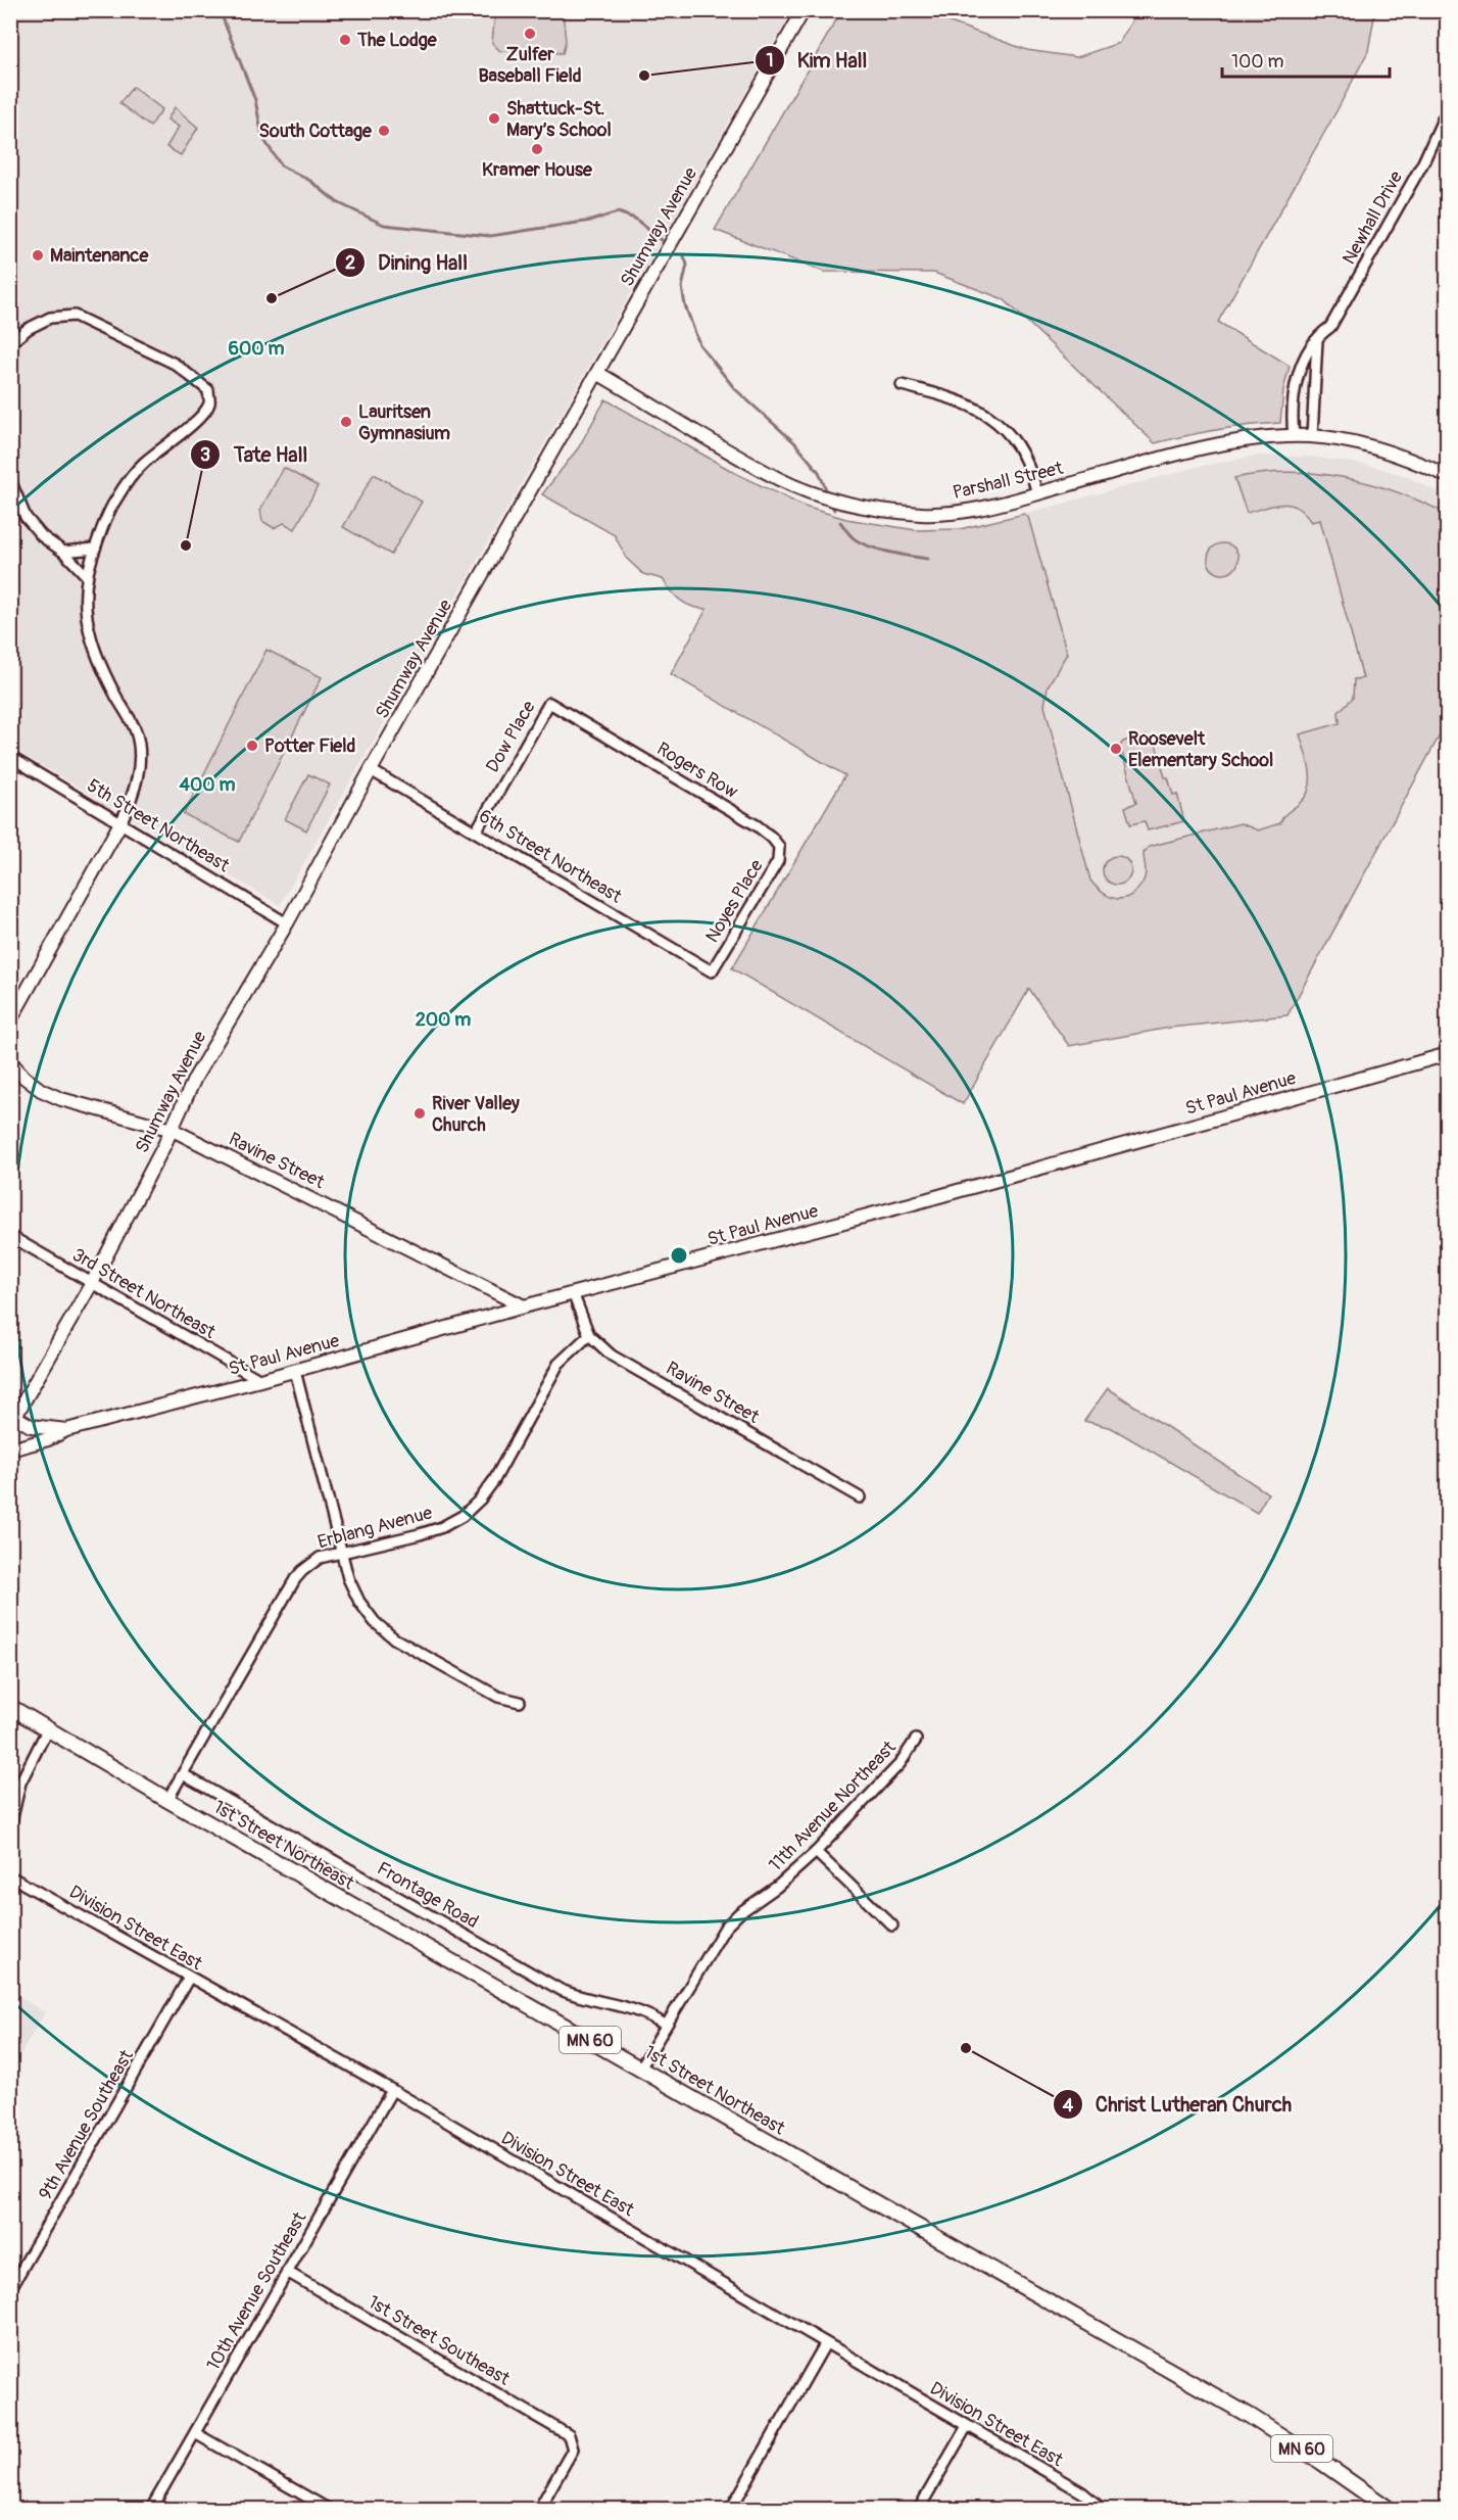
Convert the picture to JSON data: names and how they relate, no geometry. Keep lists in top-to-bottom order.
{
  "streets": {
    "main road": ["1st Street Northeast", "MN 60"],
    "street": [
      "Newhall Drive",
      "Shumway Avenue",
      "Parshall Street",
      "Dow Place",
      "Rogers Row",
      "5th Street Northeast",
      "6th Street Northeast",
      "Noyes Place",
      "St Paul Avenue",
      "Ravine Street",
      "3rd Street Northeast",
      "Erblang Avenue",
      "11th Avenue Northeast",
      "Frontage Road",
      "Division Street East",
      "9th Avenue Southeast",
      "10th Avenue Southeast",
      "1st Street Southeast"
    ]
  },
  "crossings": [
    ["Newhall Drive", "Parshall Street"],
    ["Shumway Avenue", "Parshall Street"],
    ["Shumway Avenue", "5th Street Northeast"],
    ["Shumway Avenue", "6th Street Northeast"],
    ["Shumway Avenue", "St Paul Avenue"],
    ["Shumway Avenue", "Ravine Street"],
    ["Shumway Avenue", "3rd Street Northeast"],
    ["Dow Place", "Rogers Row"],
    ["Dow Place", "6th Street Northeast"],
    ["Rogers Row", "Noyes Place"],
    ["6th Street Northeast", "Noyes Place"],
    ["St Paul Avenue", "Ravine Street"],
    ["St Paul Avenue", "3rd Street Northeast"],
    ["Ravine Street", "Erblang Avenue"],
    ["Erblang Avenue", "1st Street Northeast"],
    ["Erblang Avenue", "Frontage Road"],
    ["11th Avenue Northeast", "1st Street Northeast"],
    ["11th Avenue Northeast", "Frontage Road"],
    ["Division Street East", "9th Avenue Southeast"],
    ["Division Street East", "10th Avenue Southeast"],
    ["10th Avenue Southeast", "1st Street Southeast"]
  ],
  "places": [
    "Zulfer Baseball Field",
    "The Lodge",
    "Kim Hall",
    "Shattuck-St. Mary’s School",
    "South Cottage",
    "Kramer House",
    "Maintenance",
    "Dining Hall",
    "Lauritsen Gymnasium",
    "Tate Hall",
    "Potter Field",
    "Roosevelt Elementary School",
    "River Valley Church",
    "Christ Lutheran Church"
  ],
  "scale_bar": "100 m",
  "rings": ["600 m", "400 m", "200 m"]
}
